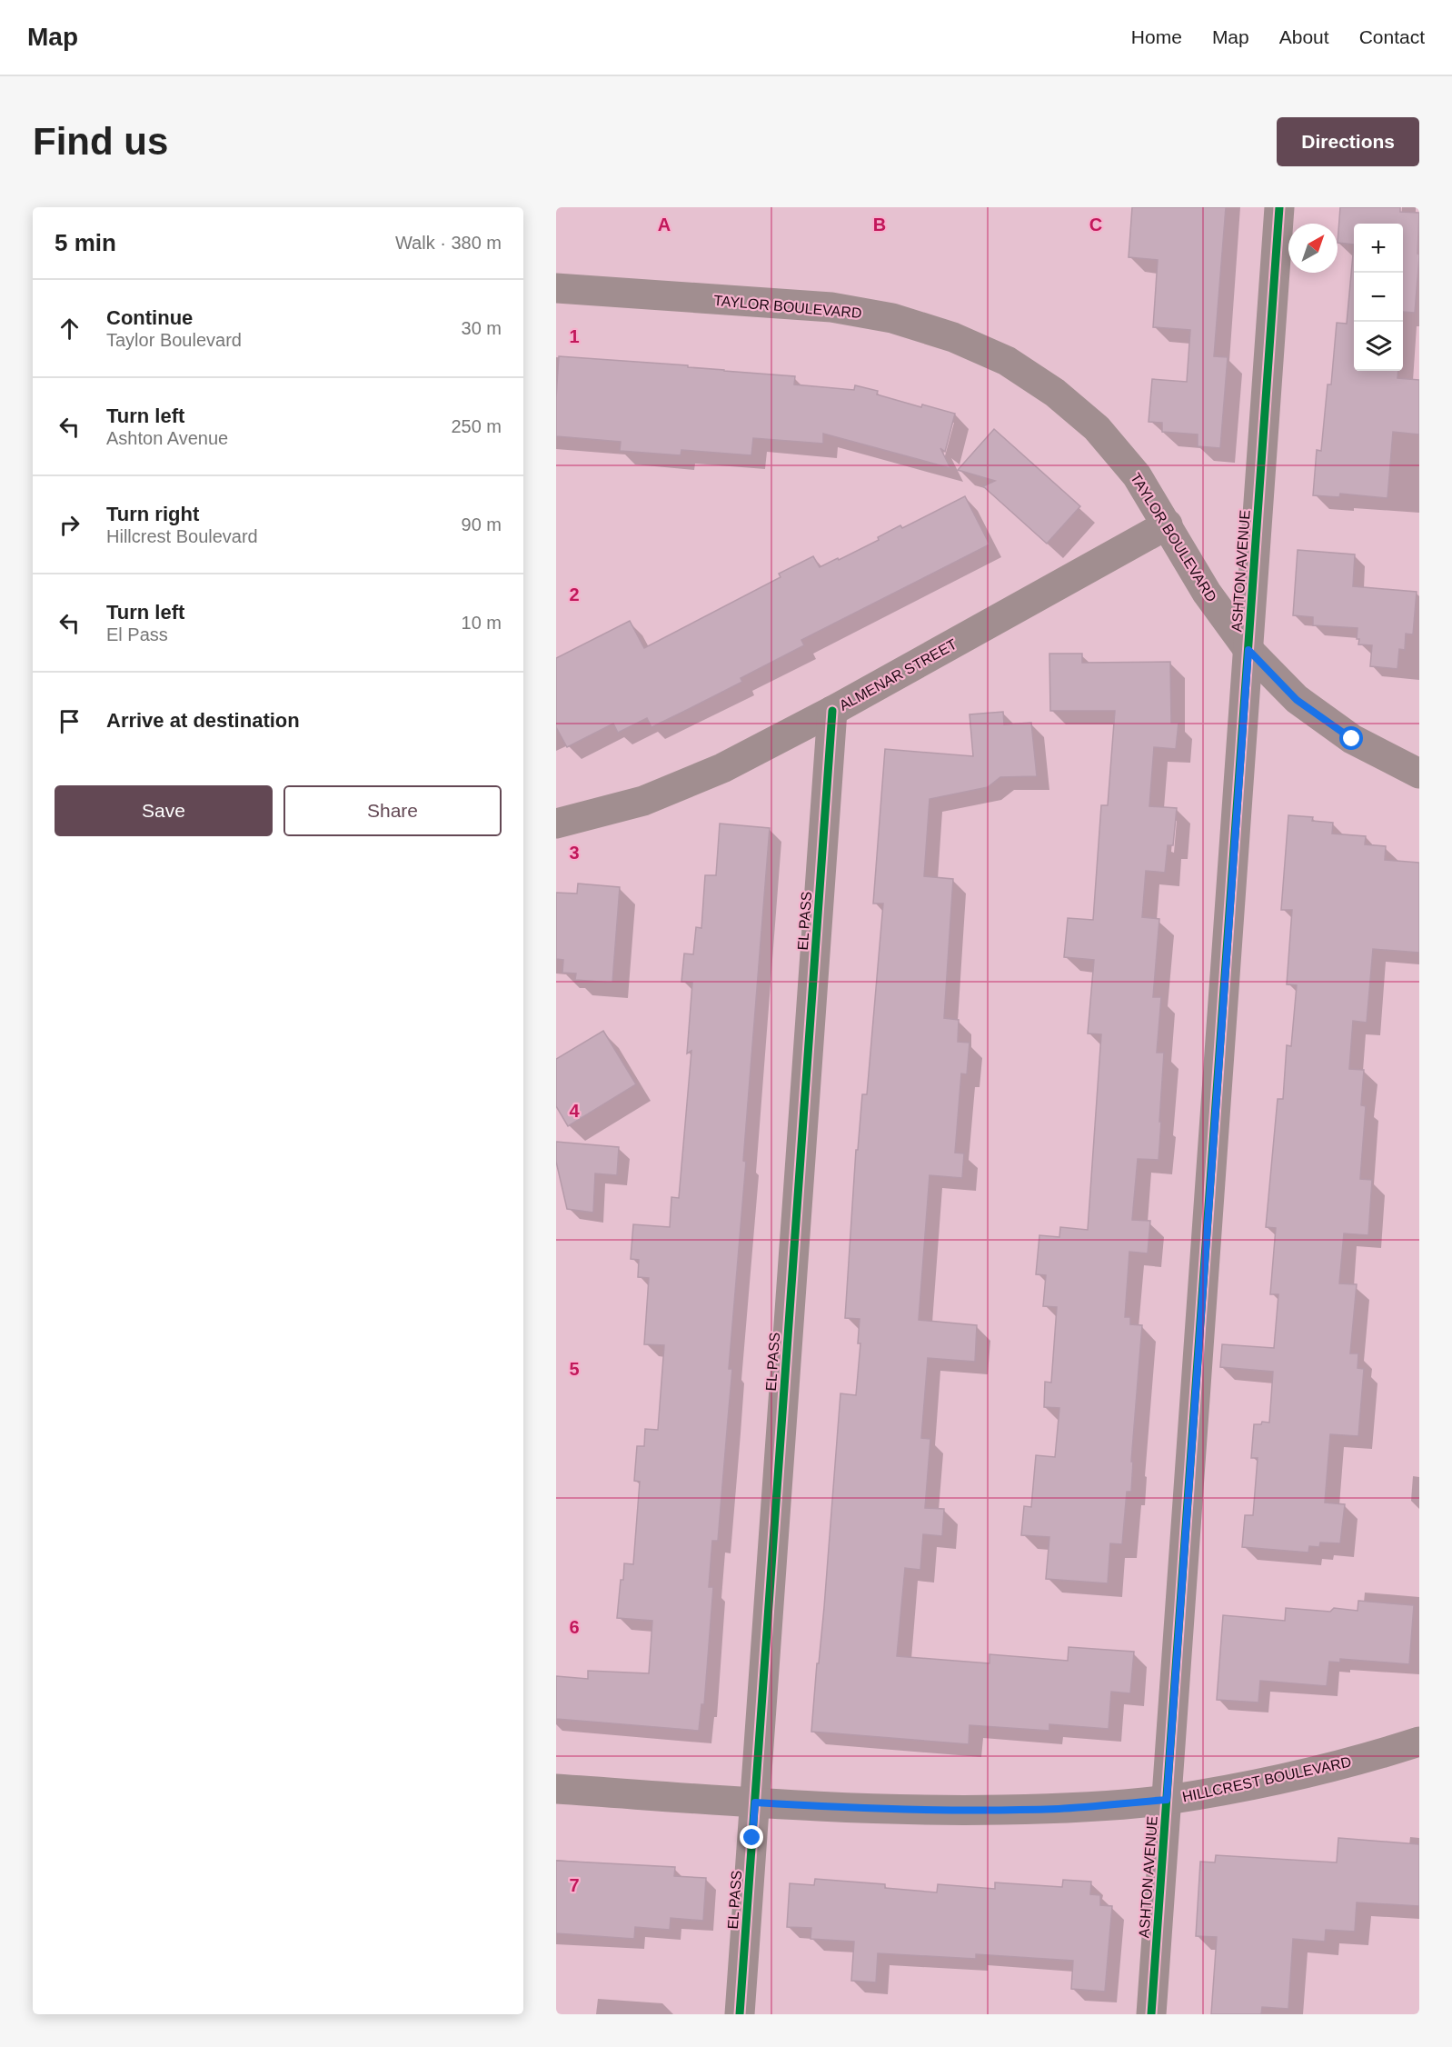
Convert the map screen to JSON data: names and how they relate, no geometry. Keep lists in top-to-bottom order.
{
  "streets": {
    "street": [
      "TAYLOR BOULEVARD",
      "ASHTON AVENUE",
      "ALMENAR STREET",
      "EL PASS",
      "HILLCREST BOULEVARD"
    ]
  },
  "crossings": [
    ["TAYLOR BOULEVARD", "ASHTON AVENUE"],
    ["TAYLOR BOULEVARD", "ALMENAR STREET"],
    ["ASHTON AVENUE", "HILLCREST BOULEVARD"],
    ["ALMENAR STREET", "EL PASS"],
    ["EL PASS", "HILLCREST BOULEVARD"]
  ],
  "north": "top right",
  "page": {
    "header": "Map",
    "nav": [
      "Home",
      "Map",
      "About",
      "Contact"
    ],
    "buttons": [
      "Directions",
      ["Save", "Share"]
    ],
    "title": "Find us",
    "heading": ["5 min", "Walk · 380 m"],
    "map_buttons": ["+", "−"],
    "list": [
      ["Continue", "Taylor Boulevard", "30 m"],
      ["Turn left", "Ashton Avenue", "250 m"],
      ["Turn right", "Hillcrest Boulevard", "90 m"],
      ["Turn left", "El Pass", "10 m"],
      "Arrive at destination"
    ]
  },
  "grid": {
    "columns": ["A", "B", "C"],
    "rows": [
      "1",
      "2",
      "3",
      "4",
      "5",
      "6",
      "7"
    ]
  }
}
